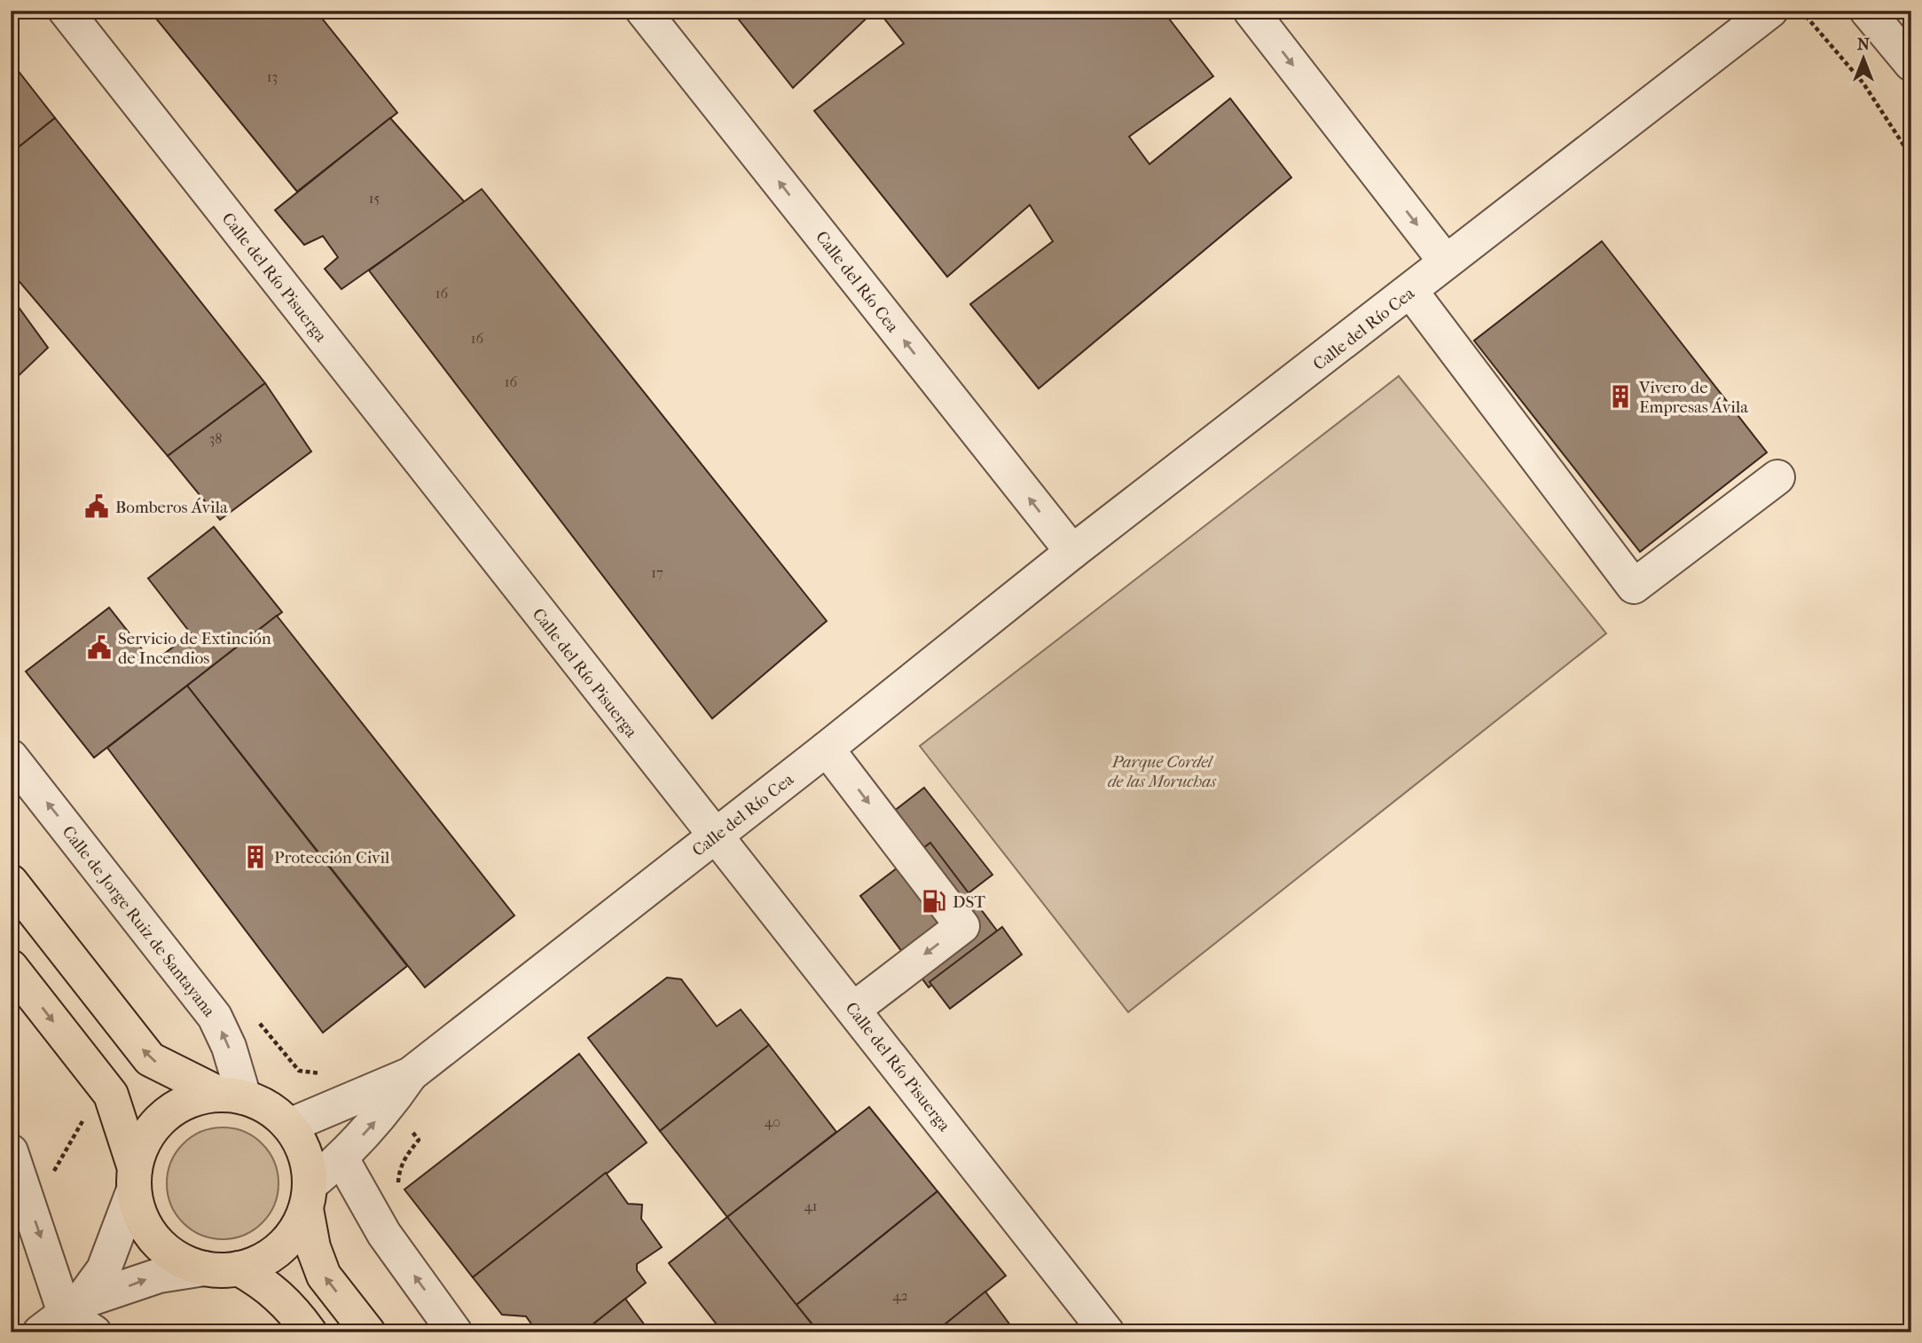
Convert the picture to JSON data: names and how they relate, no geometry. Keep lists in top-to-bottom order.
{
  "streets": {
    "street": ["Calle del Río Pisuerga", "Calle del Río Cea", "Calle de Jorge Ruiz de Santayana"]
  },
  "crossings": [
    ["Calle del Río Pisuerga", "Calle del Río Cea"],
    ["Calle del Río Cea", "Calle de Jorge Ruiz de Santayana"]
  ],
  "one_way": ["Calle de Jorge Ruiz de Santayana"],
  "parks": ["Parque Cordel de las Moruchas"],
  "places": {
    "building": ["Vivero de Empresas Ávila", "Protección Civil"],
    "public building": ["Bomberos Ávila", "Servicio de Extinción de Incendios"],
    "fuel station": ["DST"]
  },
  "house_numbers": [
    "13",
    "15",
    "16",
    "16",
    "16",
    "38",
    "17",
    "40",
    "41",
    "42"
  ],
  "north": "top"
}
